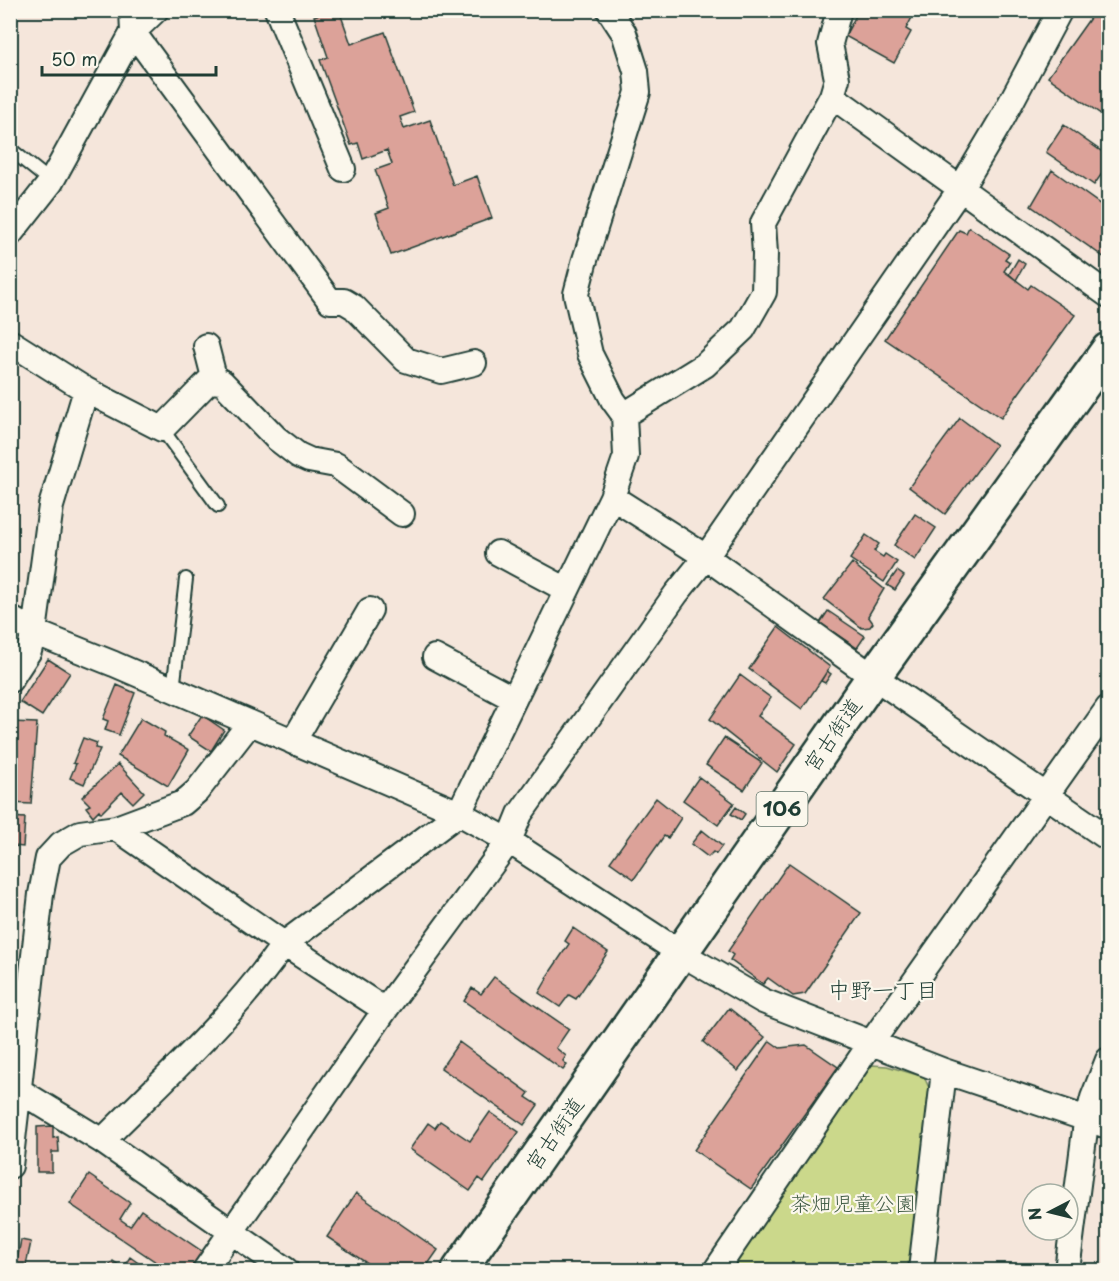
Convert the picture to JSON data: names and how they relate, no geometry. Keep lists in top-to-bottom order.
{
  "streets": {
    "highway": ["宮古街道", "106"]
  },
  "districts": ["中野一丁目"],
  "parks": ["茶畑児童公園"],
  "scale_bar": "50 m",
  "north": "left"
}
